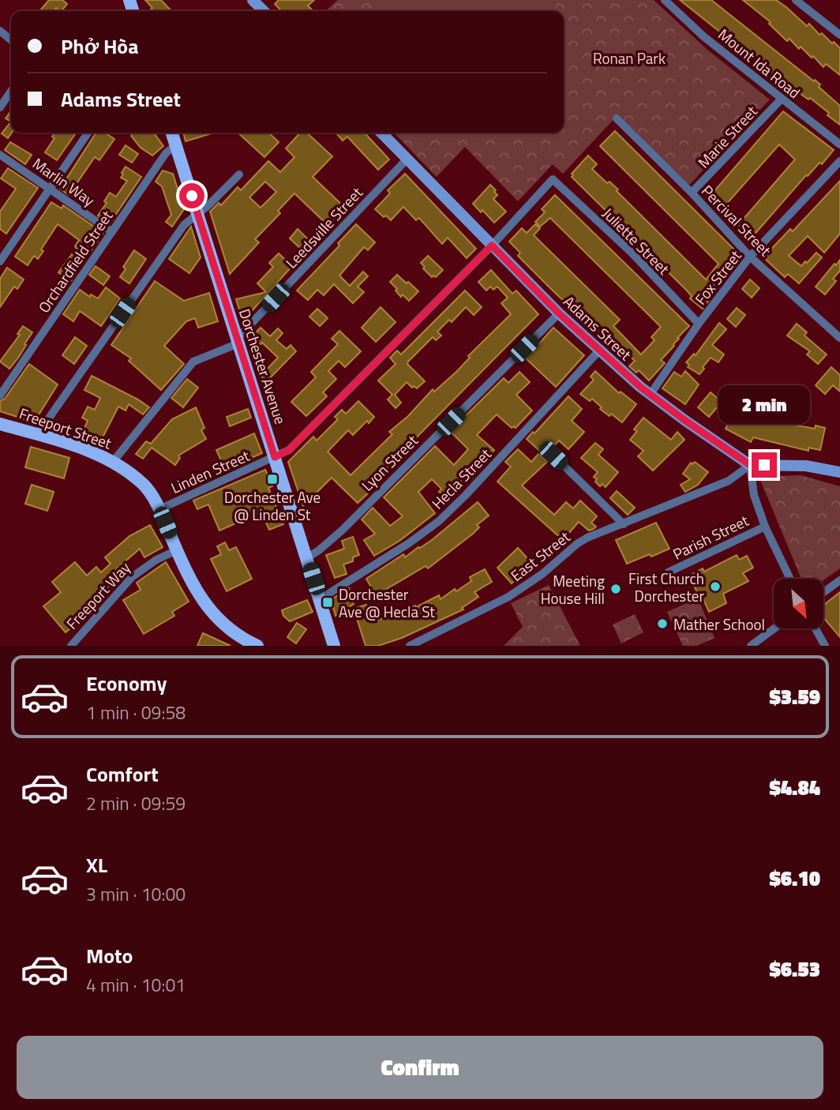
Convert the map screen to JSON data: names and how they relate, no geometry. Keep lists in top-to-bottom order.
{
  "streets": {
    "main road": ["Adams Street", "Dorchester Avenue", "Freeport Street"],
    "street": [
      "Mount Ida Road",
      "Marie Street",
      "Marlin Way",
      "Percival Street",
      "Leedsville Street",
      "Juliette Street",
      "Orchardfield Street",
      "Fox Street",
      "Lyon Street",
      "Linden Street",
      "Hecla Street",
      "Parish Street",
      "East Street",
      "Freeport Way"
    ]
  },
  "crossings": [
    ["Mount Ida Road", "Marie Street"],
    ["Marie Street", "Percival Street"],
    ["Marlin Way", "Orchardfield Street"],
    ["Percival Street", "Fox Street"],
    ["Leedsville Street", "Adams Street"],
    ["Leedsville Street", "Dorchester Avenue"],
    ["Juliette Street", "Fox Street"],
    ["Juliette Street", "Linden Street"],
    ["Orchardfield Street", "Dorchester Avenue"],
    ["Fox Street", "Adams Street"],
    ["Adams Street", "Lyon Street"],
    ["Adams Street", "Linden Street"],
    ["Adams Street", "Hecla Street"],
    ["Adams Street", "East Street"],
    ["Dorchester Avenue", "Lyon Street"],
    ["Dorchester Avenue", "Linden Street"],
    ["Dorchester Avenue", "Hecla Street"],
    ["Freeport Street", "Linden Street"],
    ["Freeport Street", "Freeport Way"]
  ],
  "parks": ["Ronan Park"],
  "places": {
    "transit": ["Dorchester Ave @ Linden St", "Dorchester Ave @ Hecla St"],
    "other": ["First Church Dorchester", "Meeting House Hill", "Mather School"]
  },
  "north": "bottom right",
  "page": {
    "banner": ["Phở Hòa", "Adams Street"],
    "bubble": "2 min",
    "list": [
      {
        "name": "Economy",
        "note": "1 min · 09:58",
        "value": "$3.59"
      },
      {
        "name": "Comfort",
        "note": "2 min · 09:59",
        "value": "$4.84"
      },
      {
        "name": "XL",
        "note": "3 min · 10:00",
        "value": "$6.10"
      },
      {
        "name": "Moto",
        "note": "4 min · 10:01",
        "value": "$6.53"
      }
    ],
    "buttons": "Confirm"
  }
}
